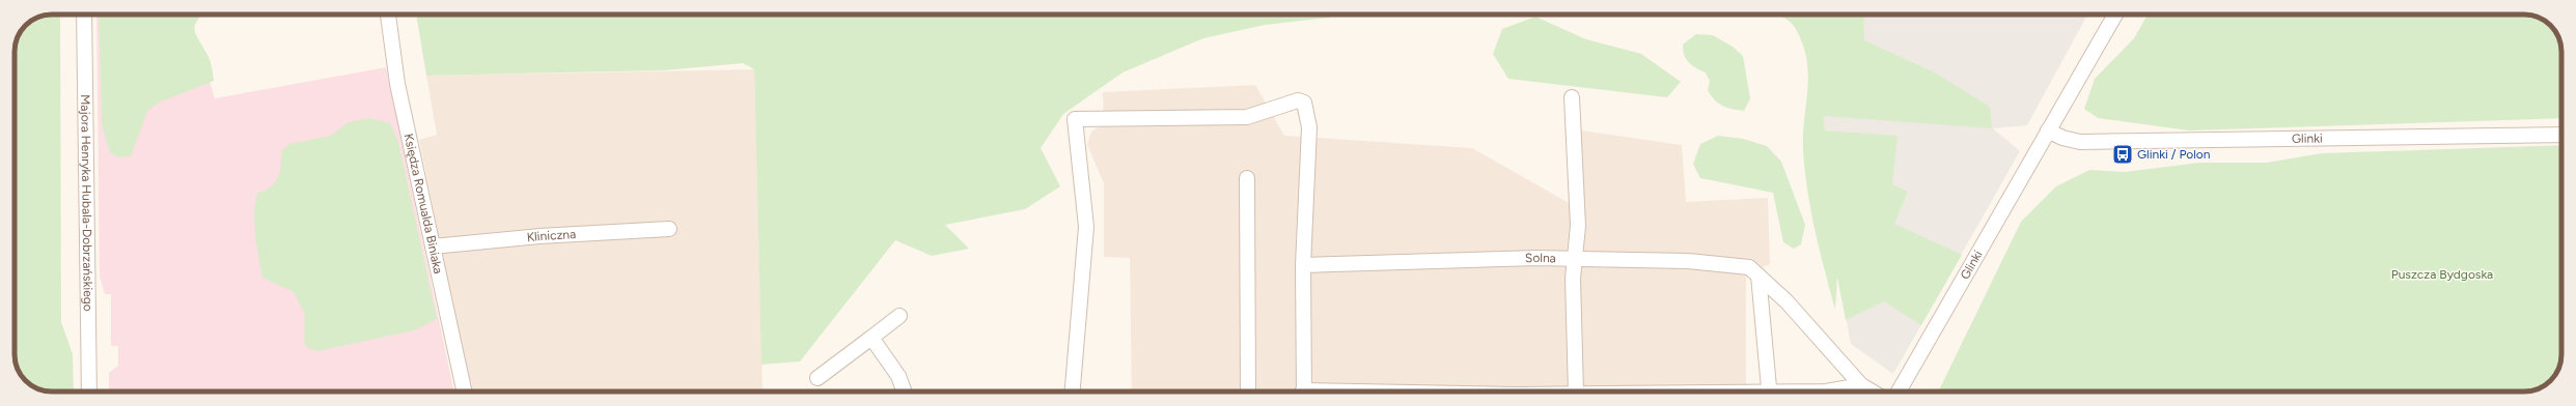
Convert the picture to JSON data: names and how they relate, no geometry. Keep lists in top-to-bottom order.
{
  "streets": {
    "street": [
      "Glinki",
      "Majora Henryka Hubala-Dobrzańskiego",
      "Księdza Romualda Biniaka",
      "Kliniczna",
      "Solna"
    ]
  },
  "crossings": [
    ["Księdza Romualda Biniaka", "Kliniczna"]
  ],
  "parks": ["Puszcza Bydgoska"],
  "places": {
    "bus stop": ["Glinki / Polon"]
  }
}
